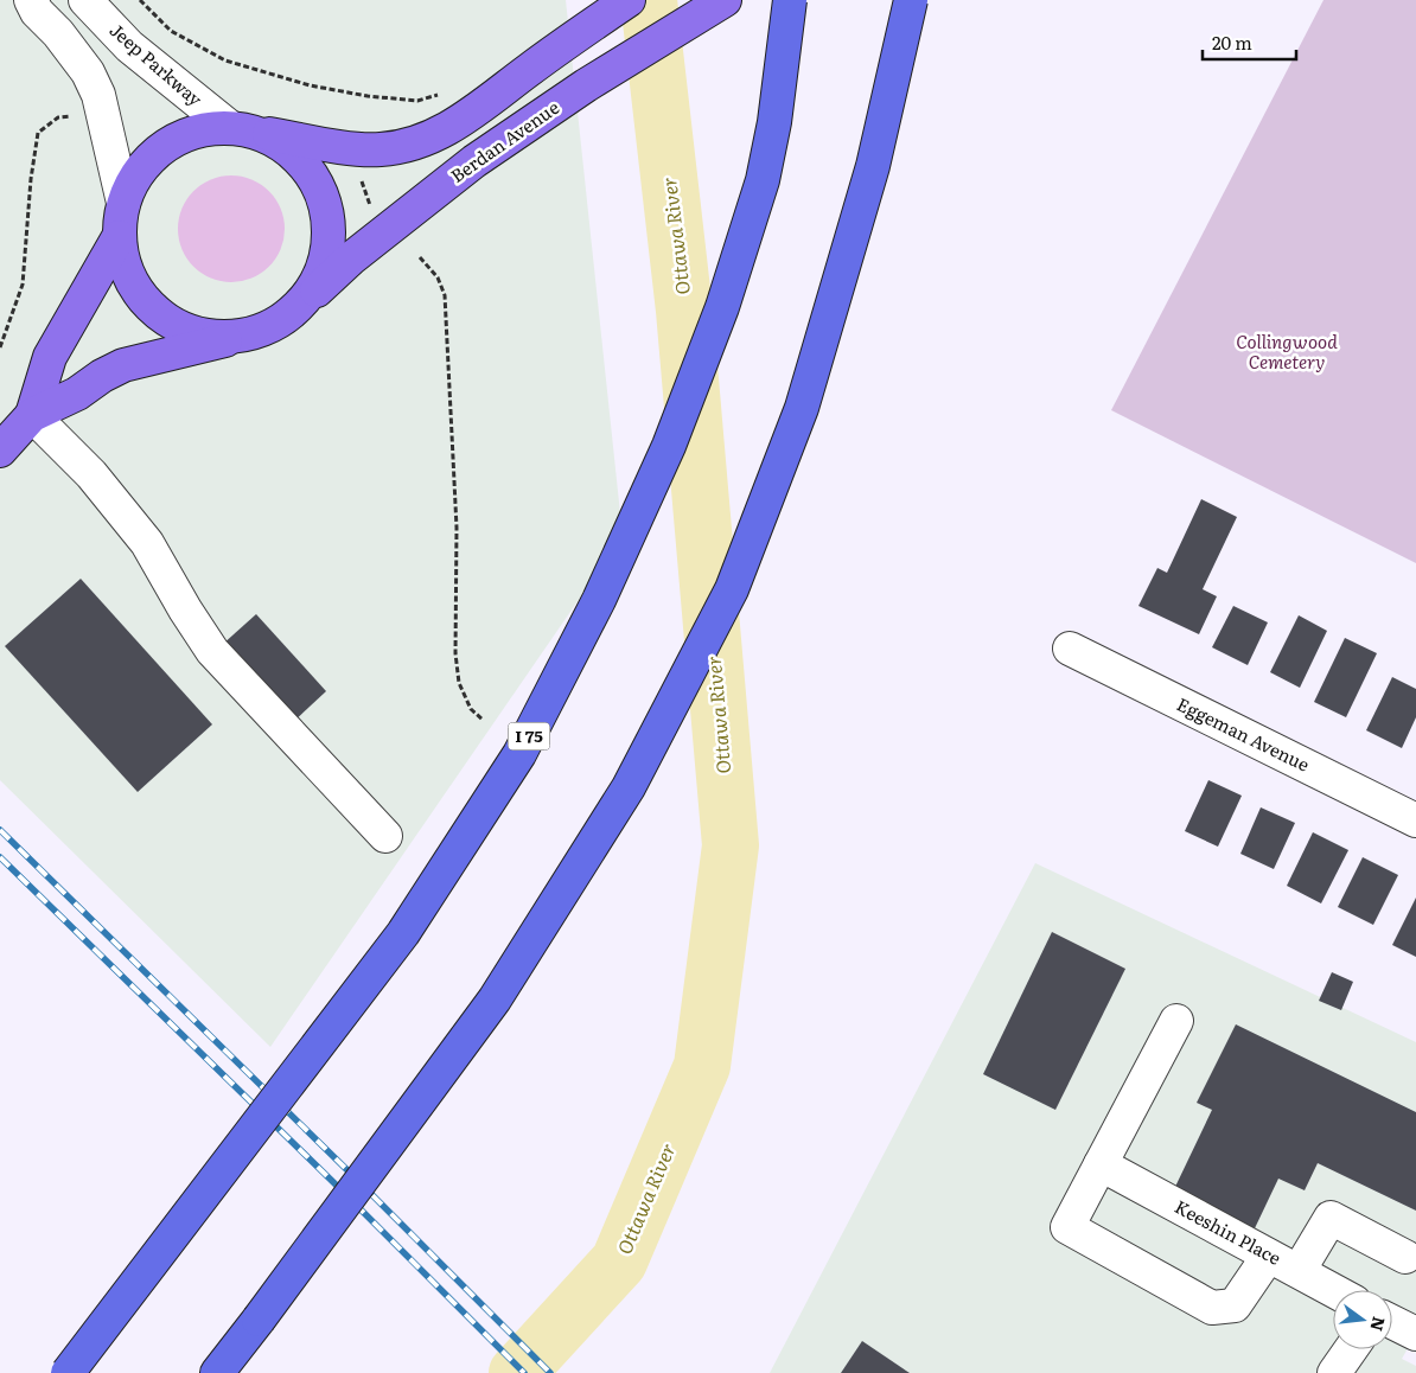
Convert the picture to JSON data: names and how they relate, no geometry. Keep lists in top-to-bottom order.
{
  "streets": {
    "highway": ["I 75"],
    "main road": ["Berdan Avenue"],
    "street": ["Jeep Parkway", "Eggeman Avenue", "Keeshin Place"]
  },
  "crossings": [
    ["Jeep Parkway", "Berdan Avenue"]
  ],
  "water": ["Ottawa River"],
  "parks": ["Collingwood Cemetery"],
  "scale_bar": "20 m",
  "north": "right"
}
